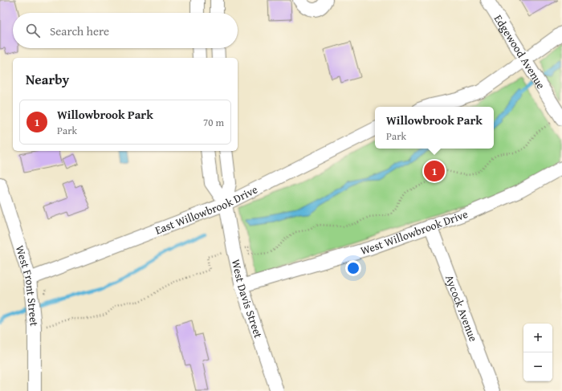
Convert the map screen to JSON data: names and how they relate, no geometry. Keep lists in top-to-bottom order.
{
  "streets": {
    "street": [
      "Edgewood Avenue",
      "East Willowbrook Drive",
      "West Willowbrook Drive",
      "West Front Street",
      "West Davis Street",
      "Aycock Avenue"
    ]
  },
  "crossings": [
    ["East Willowbrook Drive", "West Front Street"],
    ["East Willowbrook Drive", "West Davis Street"],
    ["West Willowbrook Drive", "West Davis Street"],
    ["West Willowbrook Drive", "Aycock Avenue"]
  ],
  "page": {
    "search": "Search here",
    "heading": "Nearby",
    "list": [
      {
        "mark": "1",
        "name": "Willowbrook Park",
        "note": "Park",
        "value": "70 m"
      }
    ],
    "popup": ["Willowbrook Park", "Park"],
    "pins": "1",
    "map_buttons": ["+", "−"]
  }
}
